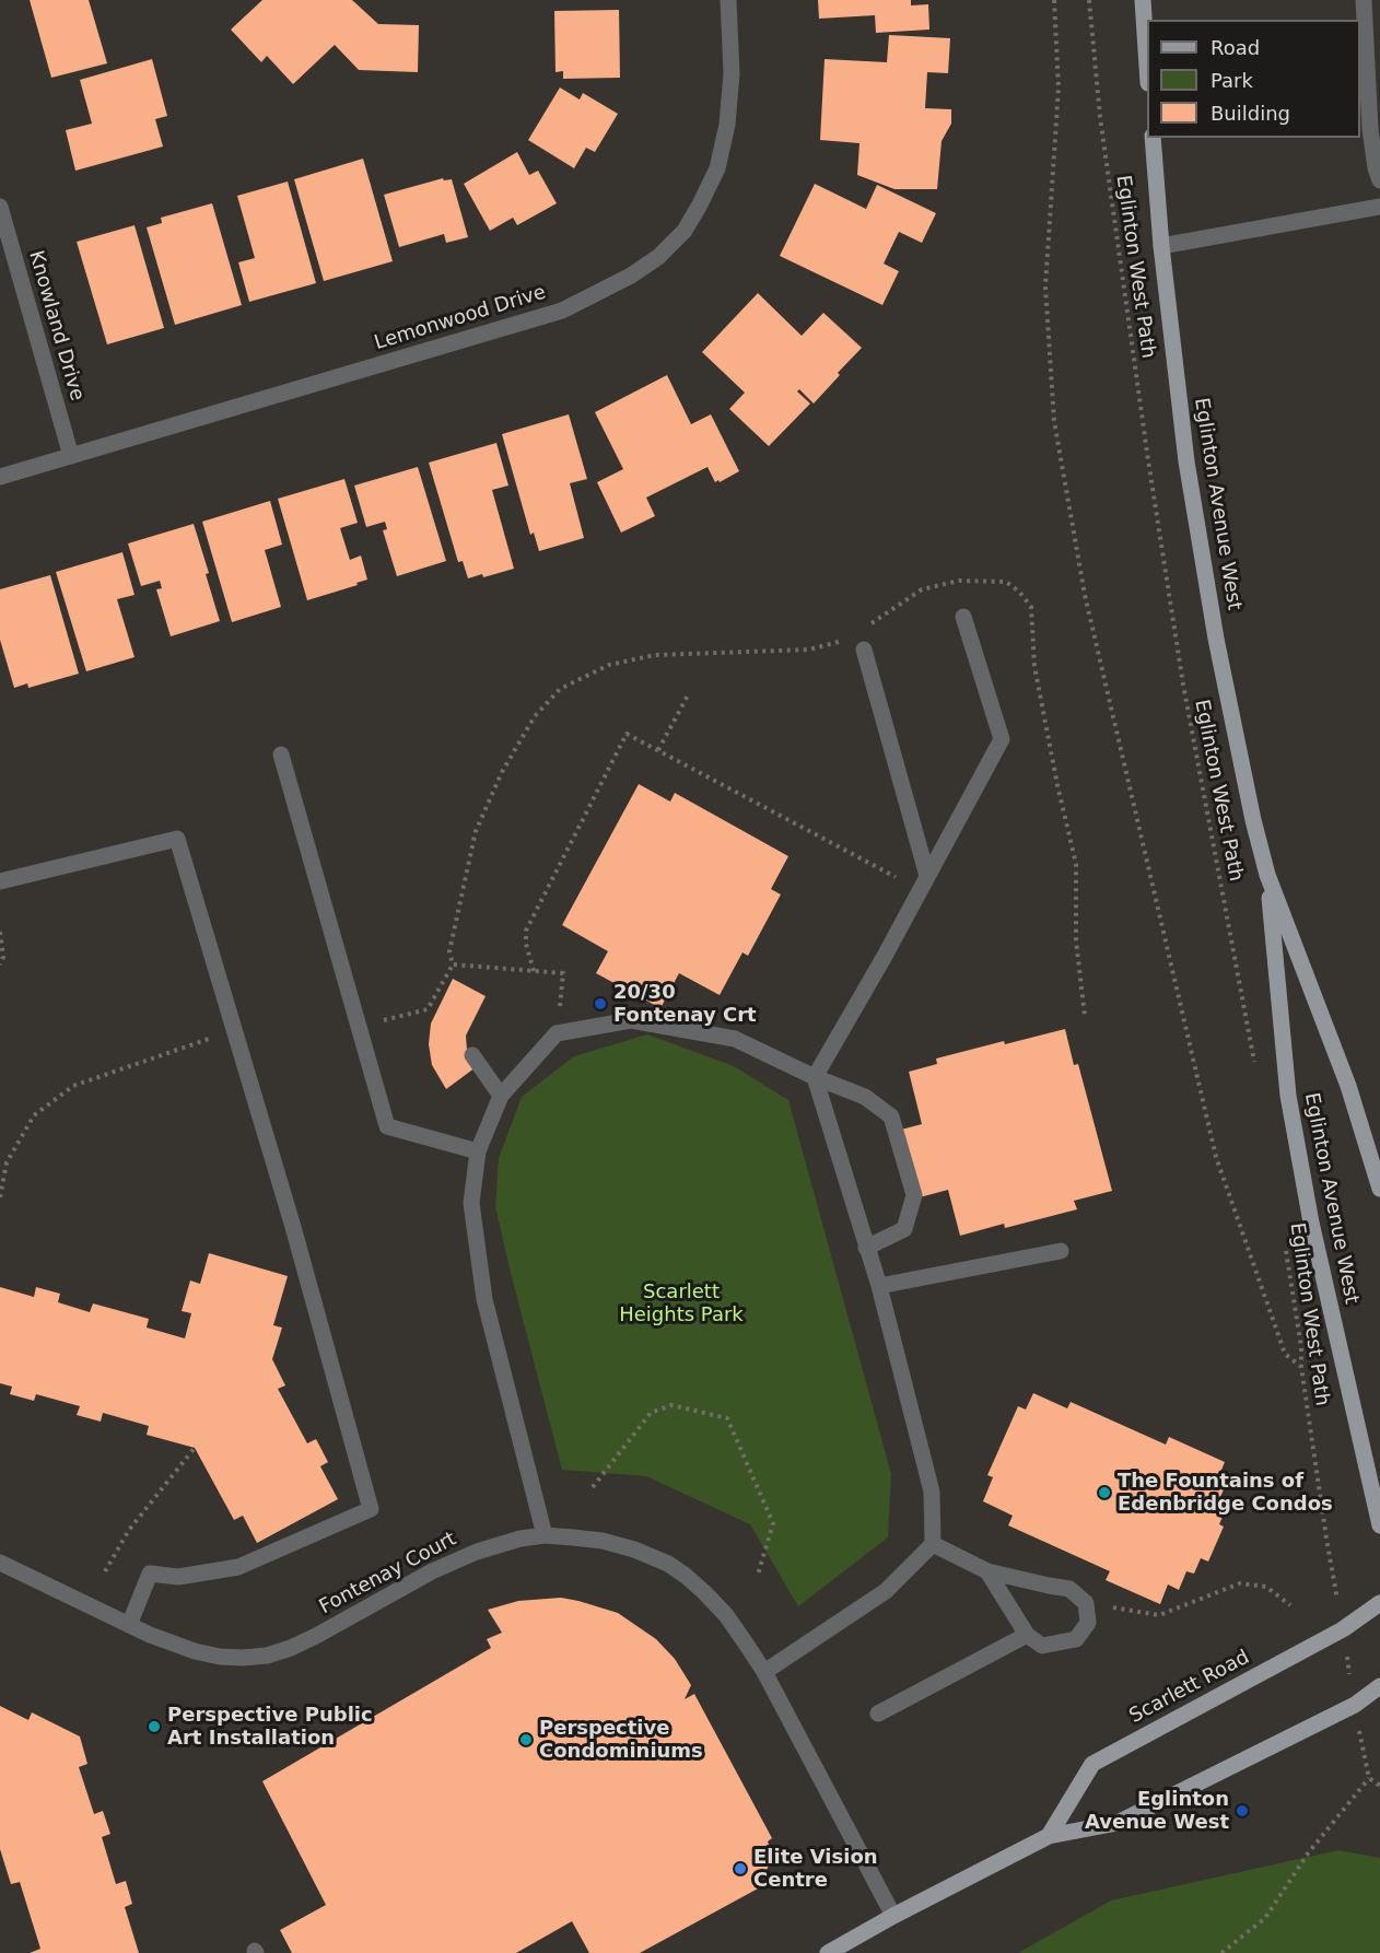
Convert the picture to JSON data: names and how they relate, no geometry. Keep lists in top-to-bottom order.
{
  "streets": {
    "main road": ["Eglinton Avenue West", "Scarlett Road"],
    "street": ["Lemonwood Drive", "Knowland Drive", "Fontenay Court"],
    "path": ["Eglinton West Path"]
  },
  "crossings": [
    ["Lemonwood Drive", "Knowland Drive"]
  ],
  "parks": ["Scarlett Heights Park"],
  "places": [
    "20/30 Fontenay Crt",
    "The Fountains of Edenbridge Condos",
    "Perspective Public Art Installation",
    "Perspective Condominiums",
    "Eglinton Avenue West",
    "Elite Vision Centre"
  ],
  "legend": ["Road", "Park", "Building"]
}
